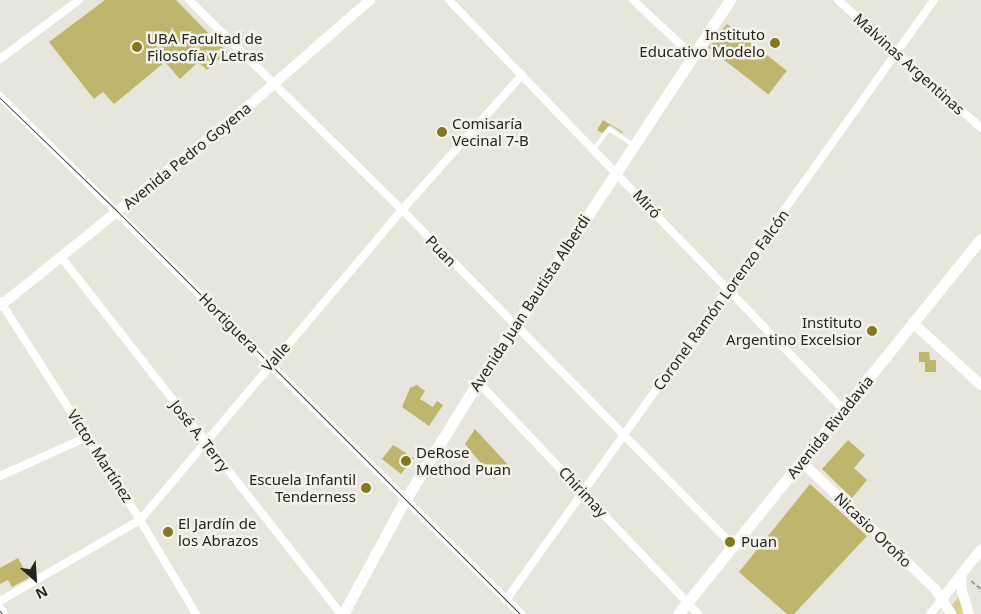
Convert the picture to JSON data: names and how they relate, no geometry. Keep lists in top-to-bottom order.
{
  "streets": {
    "main road": [
      "Avenida Pedro Goyena",
      "Avenida Juan Bautista Alberdi",
      "Avenida Rivadavia",
      "Nicasio Oroño"
    ],
    "street": [
      "Malvinas Argentinas",
      "Miró",
      "Puan",
      "Coronel Ramón Lorenzo Falcón",
      "Hortiguera",
      "Valle",
      "José A. Terry",
      "Víctor Martínez",
      "Chirimay"
    ]
  },
  "crossings": [
    ["Malvinas Argentinas", "Coronel Ramón Lorenzo Falcón"],
    ["Avenida Pedro Goyena", "Puan"],
    ["Avenida Pedro Goyena", "Hortiguera"],
    ["Avenida Pedro Goyena", "José A. Terry"],
    ["Avenida Pedro Goyena", "Víctor Martínez"],
    ["Miró", "Coronel Ramón Lorenzo Falcón"],
    ["Miró", "Avenida Juan Bautista Alberdi"],
    ["Miró", "Valle"],
    ["Miró", "Avenida Rivadavia"],
    ["Puan", "Coronel Ramón Lorenzo Falcón"],
    ["Puan", "Avenida Juan Bautista Alberdi"],
    ["Puan", "Valle"],
    ["Puan", "Avenida Rivadavia"],
    ["Coronel Ramón Lorenzo Falcón", "Hortiguera"],
    ["Coronel Ramón Lorenzo Falcón", "Chirimay"],
    ["Avenida Juan Bautista Alberdi", "Hortiguera"],
    ["Avenida Juan Bautista Alberdi", "José A. Terry"],
    ["Avenida Juan Bautista Alberdi", "Chirimay"],
    ["Hortiguera", "Valle"],
    ["Valle", "José A. Terry"],
    ["Valle", "Víctor Martínez"],
    ["Avenida Rivadavia", "Chirimay"],
    ["Avenida Rivadavia", "Nicasio Oroño"]
  ],
  "places": [
    "Instituto Educativo Modelo",
    "UBA Facultad de Filosofía y Letras",
    "Comisaría Vecinal 7-B",
    "Instituto Argentino Excelsior",
    "DeRose Method Puan",
    "Escuela Infantil Tenderness",
    "El Jardín de los Abrazos",
    "Puan"
  ],
  "north": "bottom right"
}
